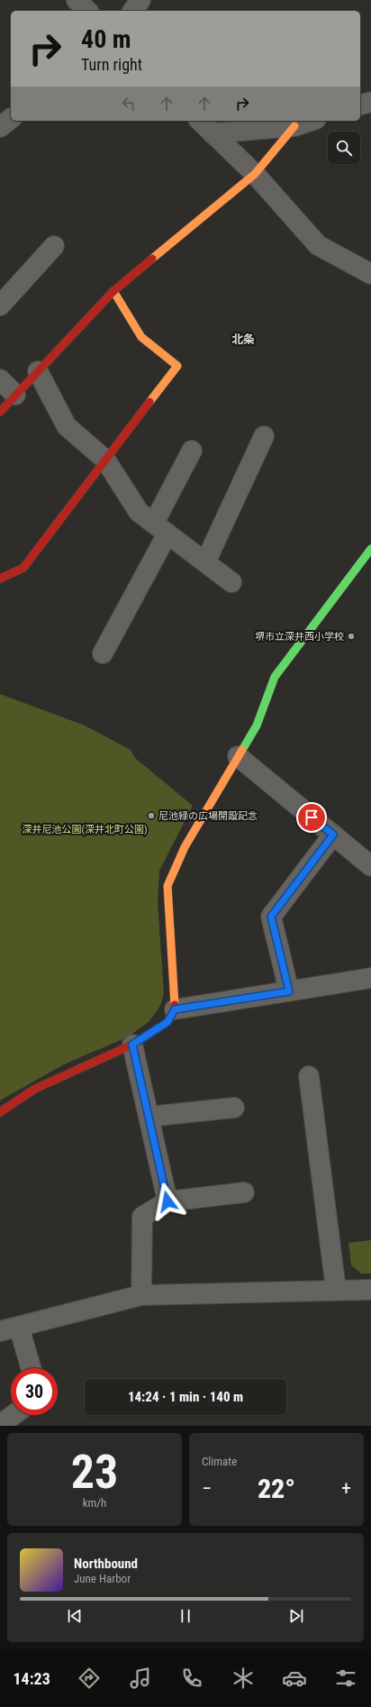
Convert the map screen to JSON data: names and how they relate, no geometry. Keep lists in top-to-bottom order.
{
  "districts": ["北条"],
  "parks": ["深井尼池公園(深井北町公園)"],
  "places": ["堺市立深井西小学校", "尼池緑の広場開設記念"],
  "page": {
    "turn": ["40 m", "Turn right"],
    "limit": "30",
    "trip": "14:24 · 1 min · 140 m",
    "tile": [
      ["23", "km/h"],
      "Climate"
    ],
    "heat": ["−", "22°", "+"],
    "song": ["Northbound", "June Harbor"],
    "tabs": "14:23"
  }
}
